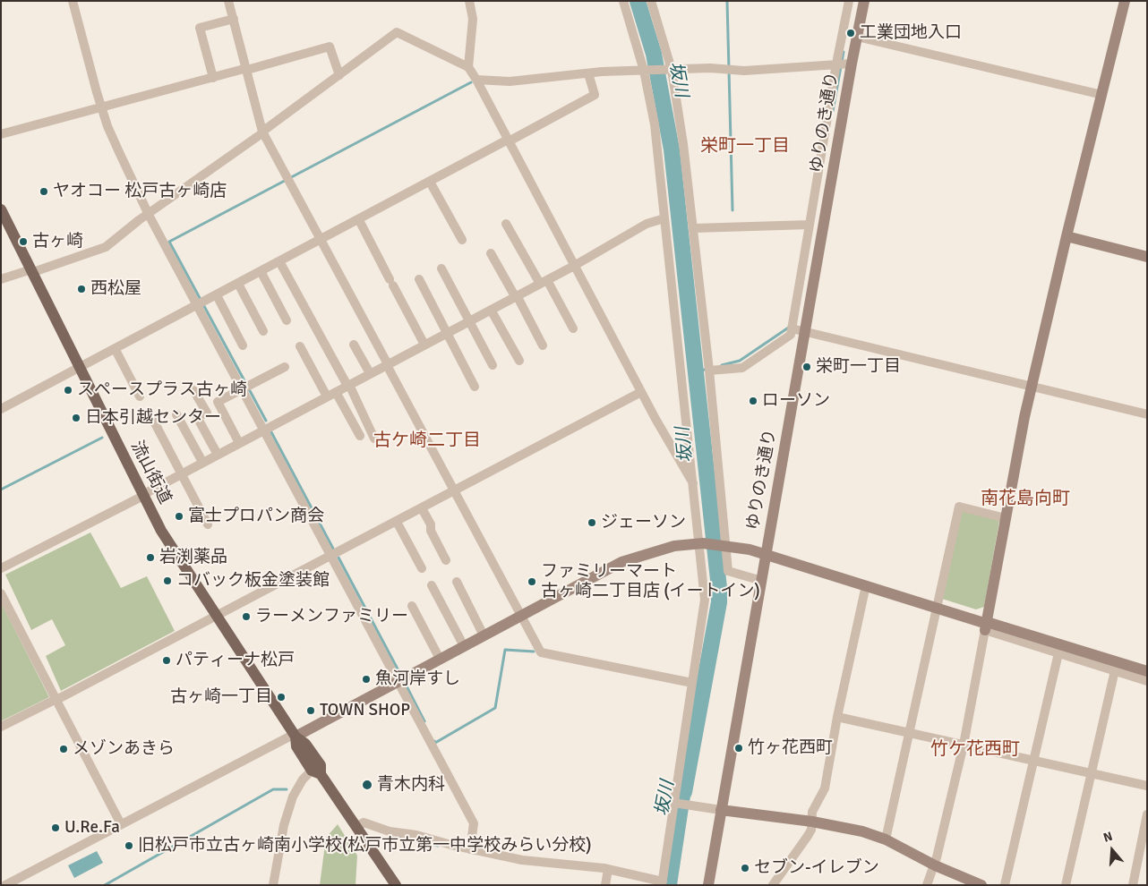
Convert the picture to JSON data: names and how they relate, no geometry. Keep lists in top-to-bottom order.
{
  "streets": {
    "main road": ["流山街道"],
    "street": ["ゆりのき通り"]
  },
  "districts": [
    "栄町一丁目",
    "古ケ崎二丁目",
    "南花島向町",
    "竹ケ花西町"
  ],
  "water": ["坂川"],
  "places": [
    "工業団地入口",
    "ヤオコー 松戸古ヶ崎店",
    "古ヶ崎",
    "西松屋",
    "栄町一丁目",
    "スペースプラス古ヶ崎",
    "ローソン",
    "日本引越センター",
    "富士プロパン商会",
    "ジェーソン",
    "岩渕薬品",
    "コバック板金塗装館",
    "ファミリーマート 古ヶ崎二丁目店 (イートイン)",
    "ラーメンファミリー",
    "パティーナ松戸",
    "魚河岸すし",
    "古ヶ崎一丁目",
    "TOWN SHOP",
    "竹ヶ花西町",
    "メゾンあきら",
    "青木内科",
    "U.Re.Fa",
    "旧松戸市立古ヶ崎南小学校(松戸市立第一中学校みらい分校)",
    "セブン-イレブン"
  ],
  "north": "top"
}
